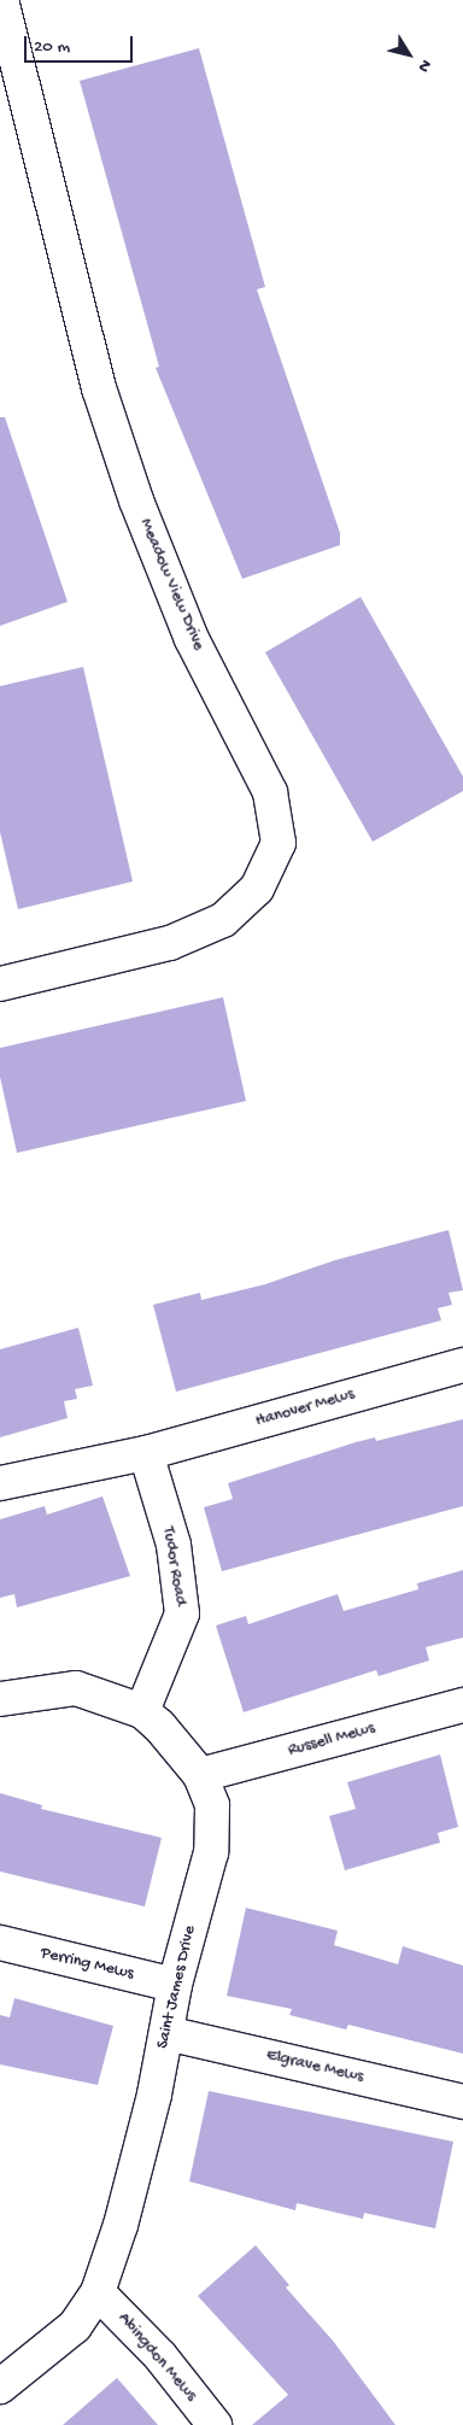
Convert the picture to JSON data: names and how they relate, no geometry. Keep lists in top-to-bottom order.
{
  "streets": {
    "street": [
      "Meadow View Drive",
      "Hanover Mews",
      "Tudor Road",
      "Russell Mews",
      "Perring Mews",
      "Saint James Drive",
      "Elgrave Mews",
      "Abingdon Mews"
    ]
  },
  "crossings": [
    ["Hanover Mews", "Tudor Road"],
    ["Tudor Road", "Saint James Drive"],
    ["Russell Mews", "Saint James Drive"],
    ["Perring Mews", "Saint James Drive"],
    ["Saint James Drive", "Elgrave Mews"],
    ["Saint James Drive", "Abingdon Mews"]
  ],
  "scale_bar": "20 m",
  "north": "bottom right"
}
